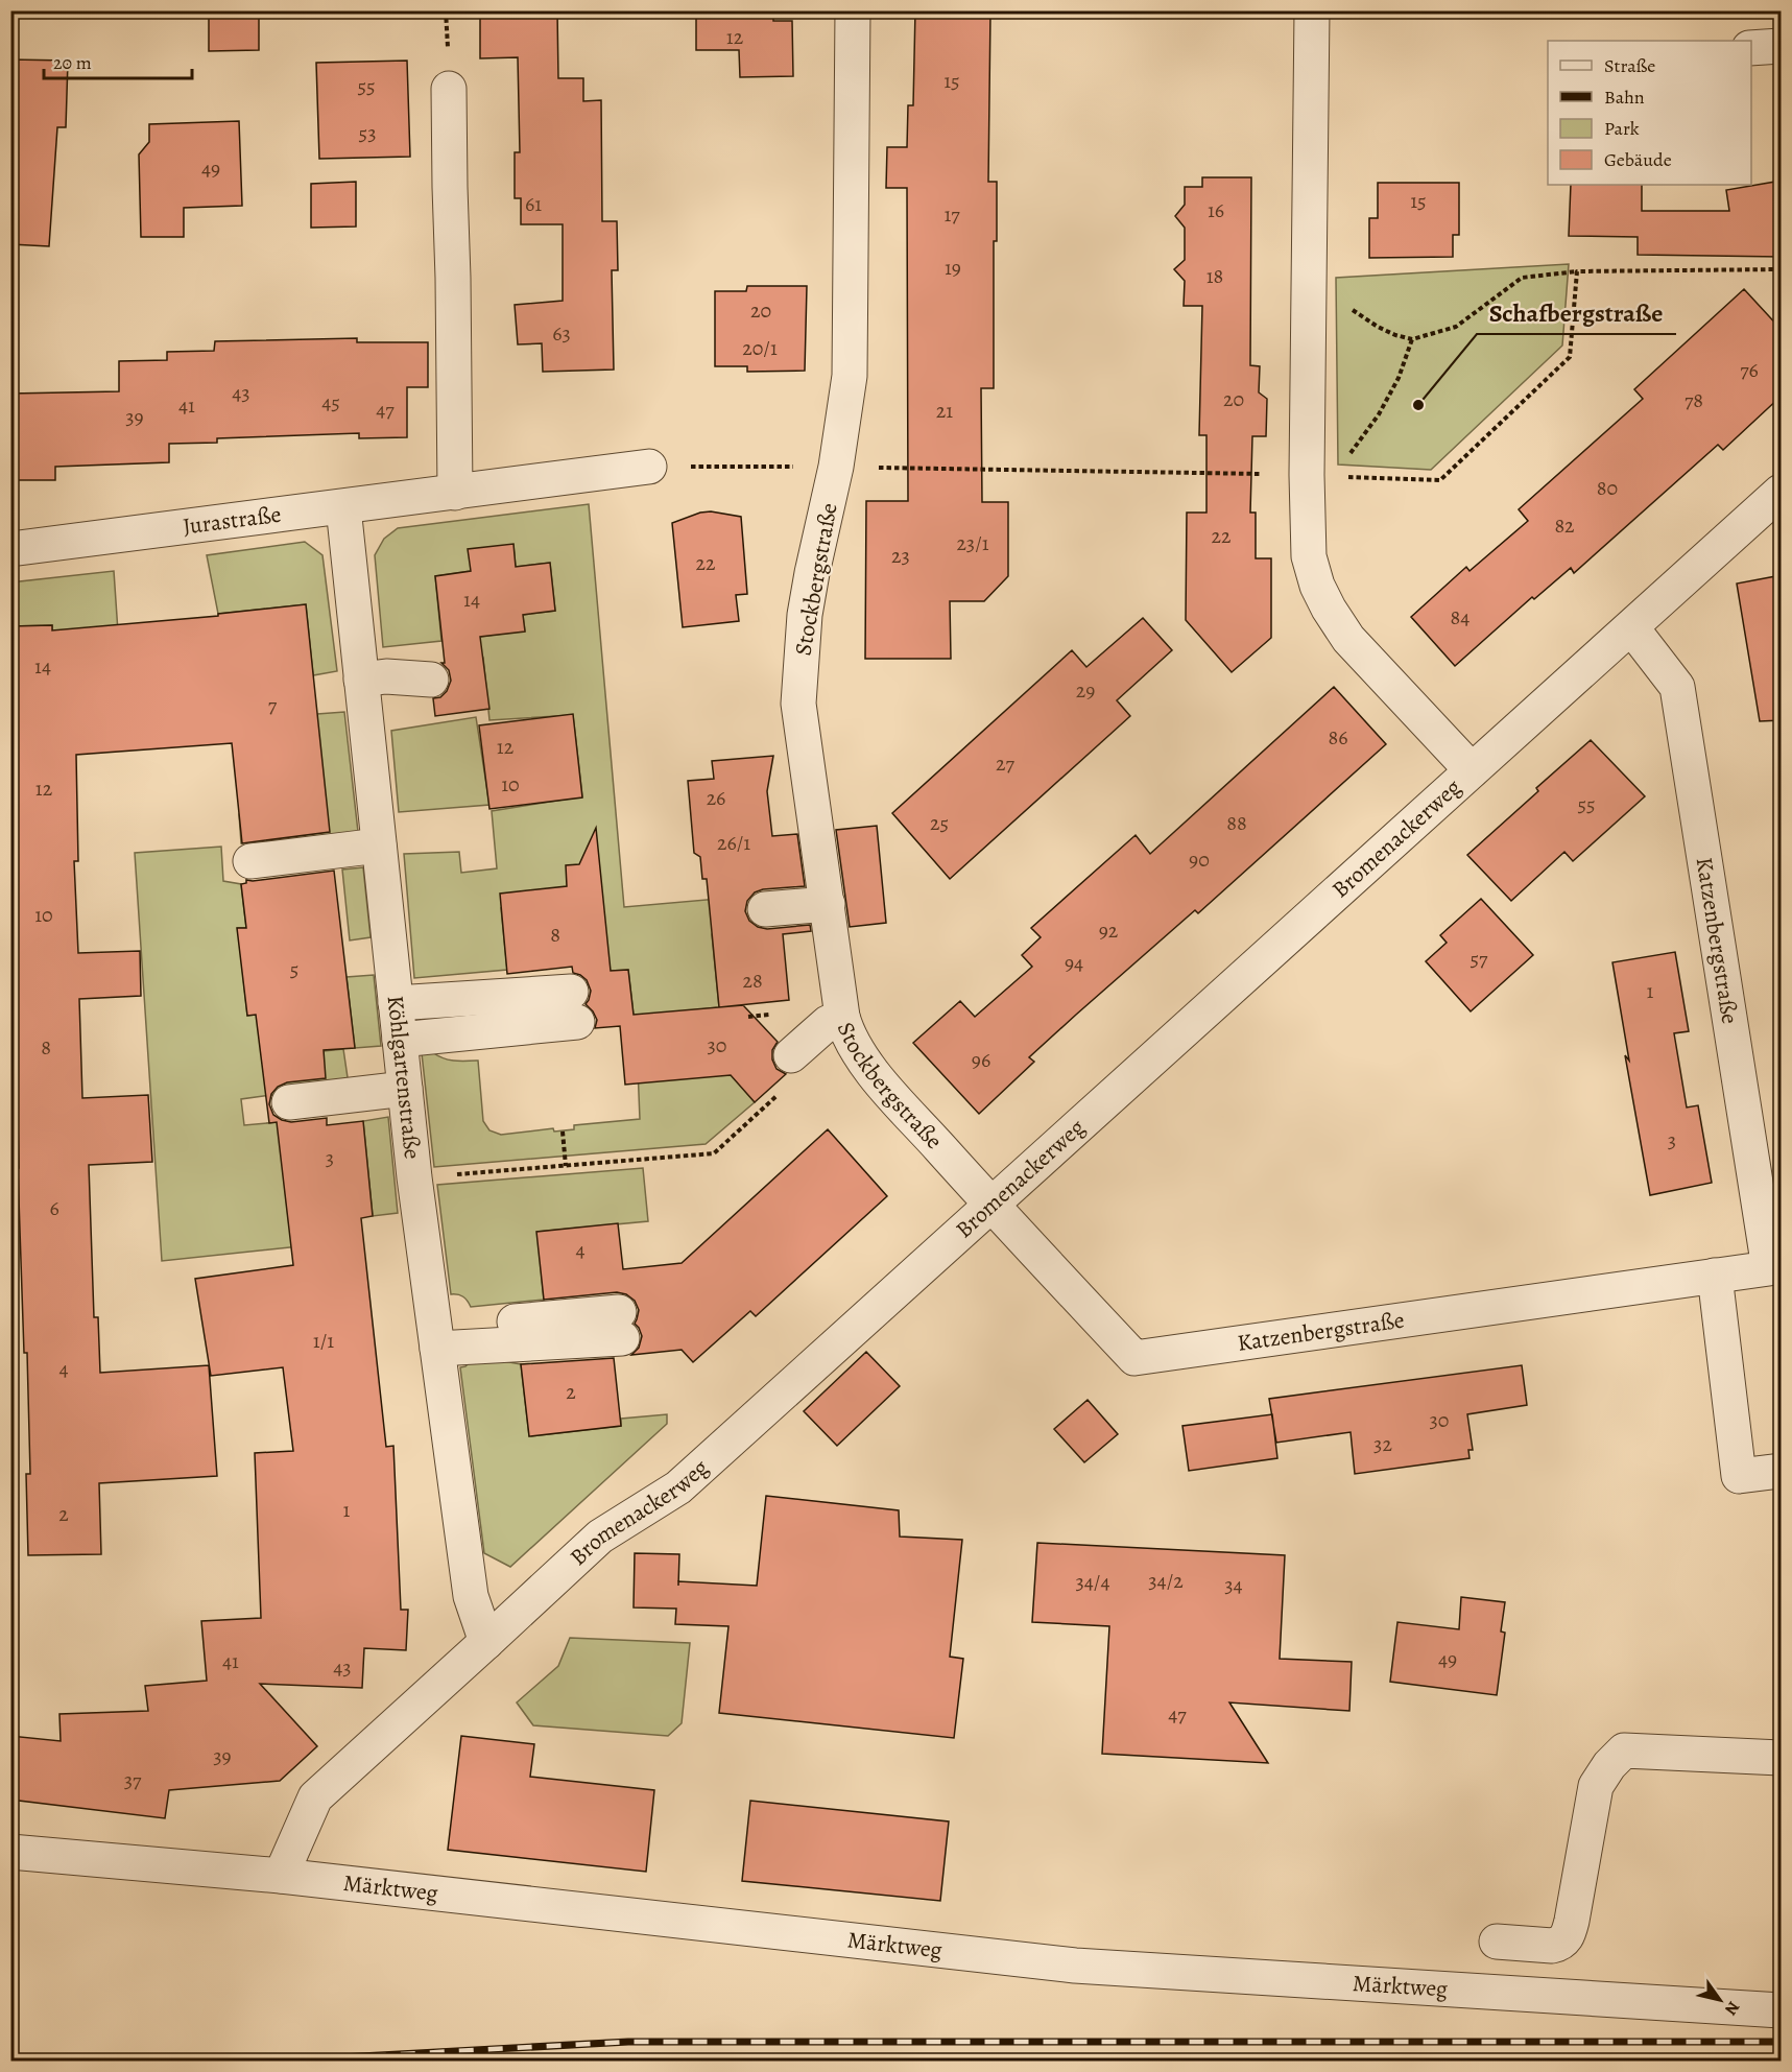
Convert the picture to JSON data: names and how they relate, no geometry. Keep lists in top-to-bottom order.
{
  "streets": {
    "street": [
      "Jurastraße",
      "Stockbergstraße",
      "Bromenackerweg",
      "Katzenbergstraße",
      "Köhlgartenstraße",
      "Märktweg"
    ]
  },
  "crossings": [
    ["Jurastraße", "Köhlgartenstraße"],
    ["Stockbergstraße", "Bromenackerweg"],
    ["Stockbergstraße", "Katzenbergstraße"],
    ["Bromenackerweg", "Katzenbergstraße"],
    ["Bromenackerweg", "Köhlgartenstraße"],
    ["Bromenackerweg", "Märktweg"]
  ],
  "places": ["Schafbergstraße"],
  "house_numbers": [
    "12",
    "15",
    "55",
    "53",
    "49",
    "15",
    "61",
    "16",
    "17",
    "19",
    "18",
    "20",
    "63",
    "20/1",
    "76",
    "43",
    "20",
    "78",
    "45",
    "41",
    "47",
    "21",
    "39",
    "80",
    "82",
    "22",
    "23/1",
    "23",
    "22",
    "14",
    "84",
    "14",
    "29",
    "7",
    "86",
    "12",
    "27",
    "10",
    "12",
    "26",
    "55",
    "25",
    "88",
    "26/1",
    "90",
    "10",
    "92",
    "8",
    "57",
    "94",
    "5",
    "28",
    "1",
    "30",
    "8",
    "96",
    "3",
    "3",
    "6",
    "4",
    "1/1",
    "4",
    "2",
    "30",
    "32",
    "1",
    "2",
    "34/2",
    "34/4",
    "34",
    "49",
    "41",
    "43",
    "47",
    "39",
    "37"
  ],
  "legend": [
    "Straße",
    "Bahn",
    "Park",
    "Gebäude"
  ],
  "scale_bar": "20 m",
  "north": "bottom right"
}
